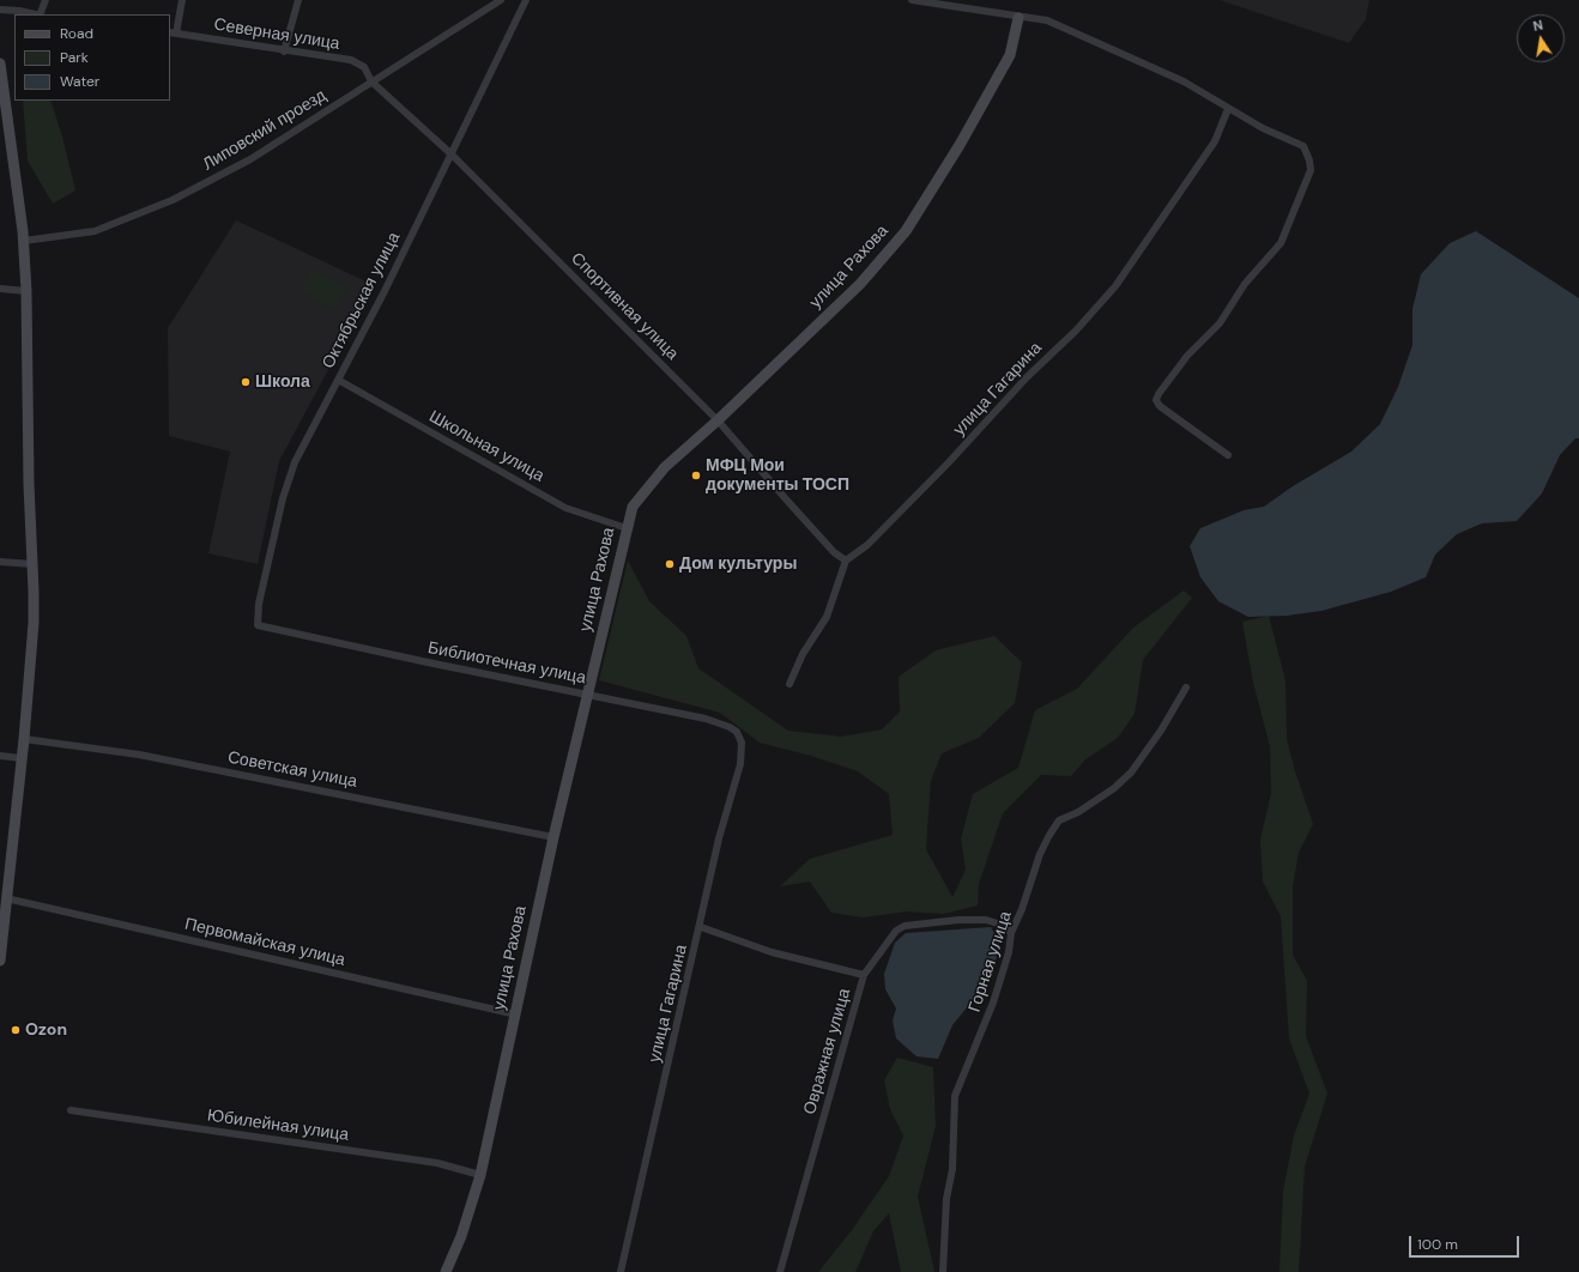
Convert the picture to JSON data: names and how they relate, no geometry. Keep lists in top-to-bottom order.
{
  "streets": {
    "street": [
      "Северная улица",
      "Липовский проезд",
      "улица Рахова",
      "Октябрьская улица",
      "Спортивная улица",
      "улица Гагарина",
      "Школьная улица",
      "Библиотечная улица",
      "Советская улица",
      "Первомайская улица",
      "Горная улица",
      "Овражная улица",
      "Юбилейная улица"
    ]
  },
  "crossings": [
    ["Северная улица", "Липовский проезд"],
    ["Северная улица", "Спортивная улица"],
    ["Липовский проезд", "Спортивная улица"],
    ["улица Рахова", "Спортивная улица"],
    ["улица Рахова", "Школьная улица"],
    ["улица Рахова", "Библиотечная улица"],
    ["улица Рахова", "Советская улица"],
    ["улица Рахова", "Первомайская улица"],
    ["улица Рахова", "Юбилейная улица"],
    ["Октябрьская улица", "Спортивная улица"],
    ["Октябрьская улица", "Школьная улица"],
    ["Октябрьская улица", "Библиотечная улица"],
    ["Спортивная улица", "улица Гагарина"],
    ["улица Гагарина", "Библиотечная улица"],
    ["улица Гагарина", "Овражная улица"]
  ],
  "places": [
    "Школа",
    "МФЦ Мои документы ТОСП",
    "Дом культуры",
    "Ozon"
  ],
  "legend": ["Road", "Park", "Water"],
  "scale_bar": "100 m",
  "north": "top"
}
